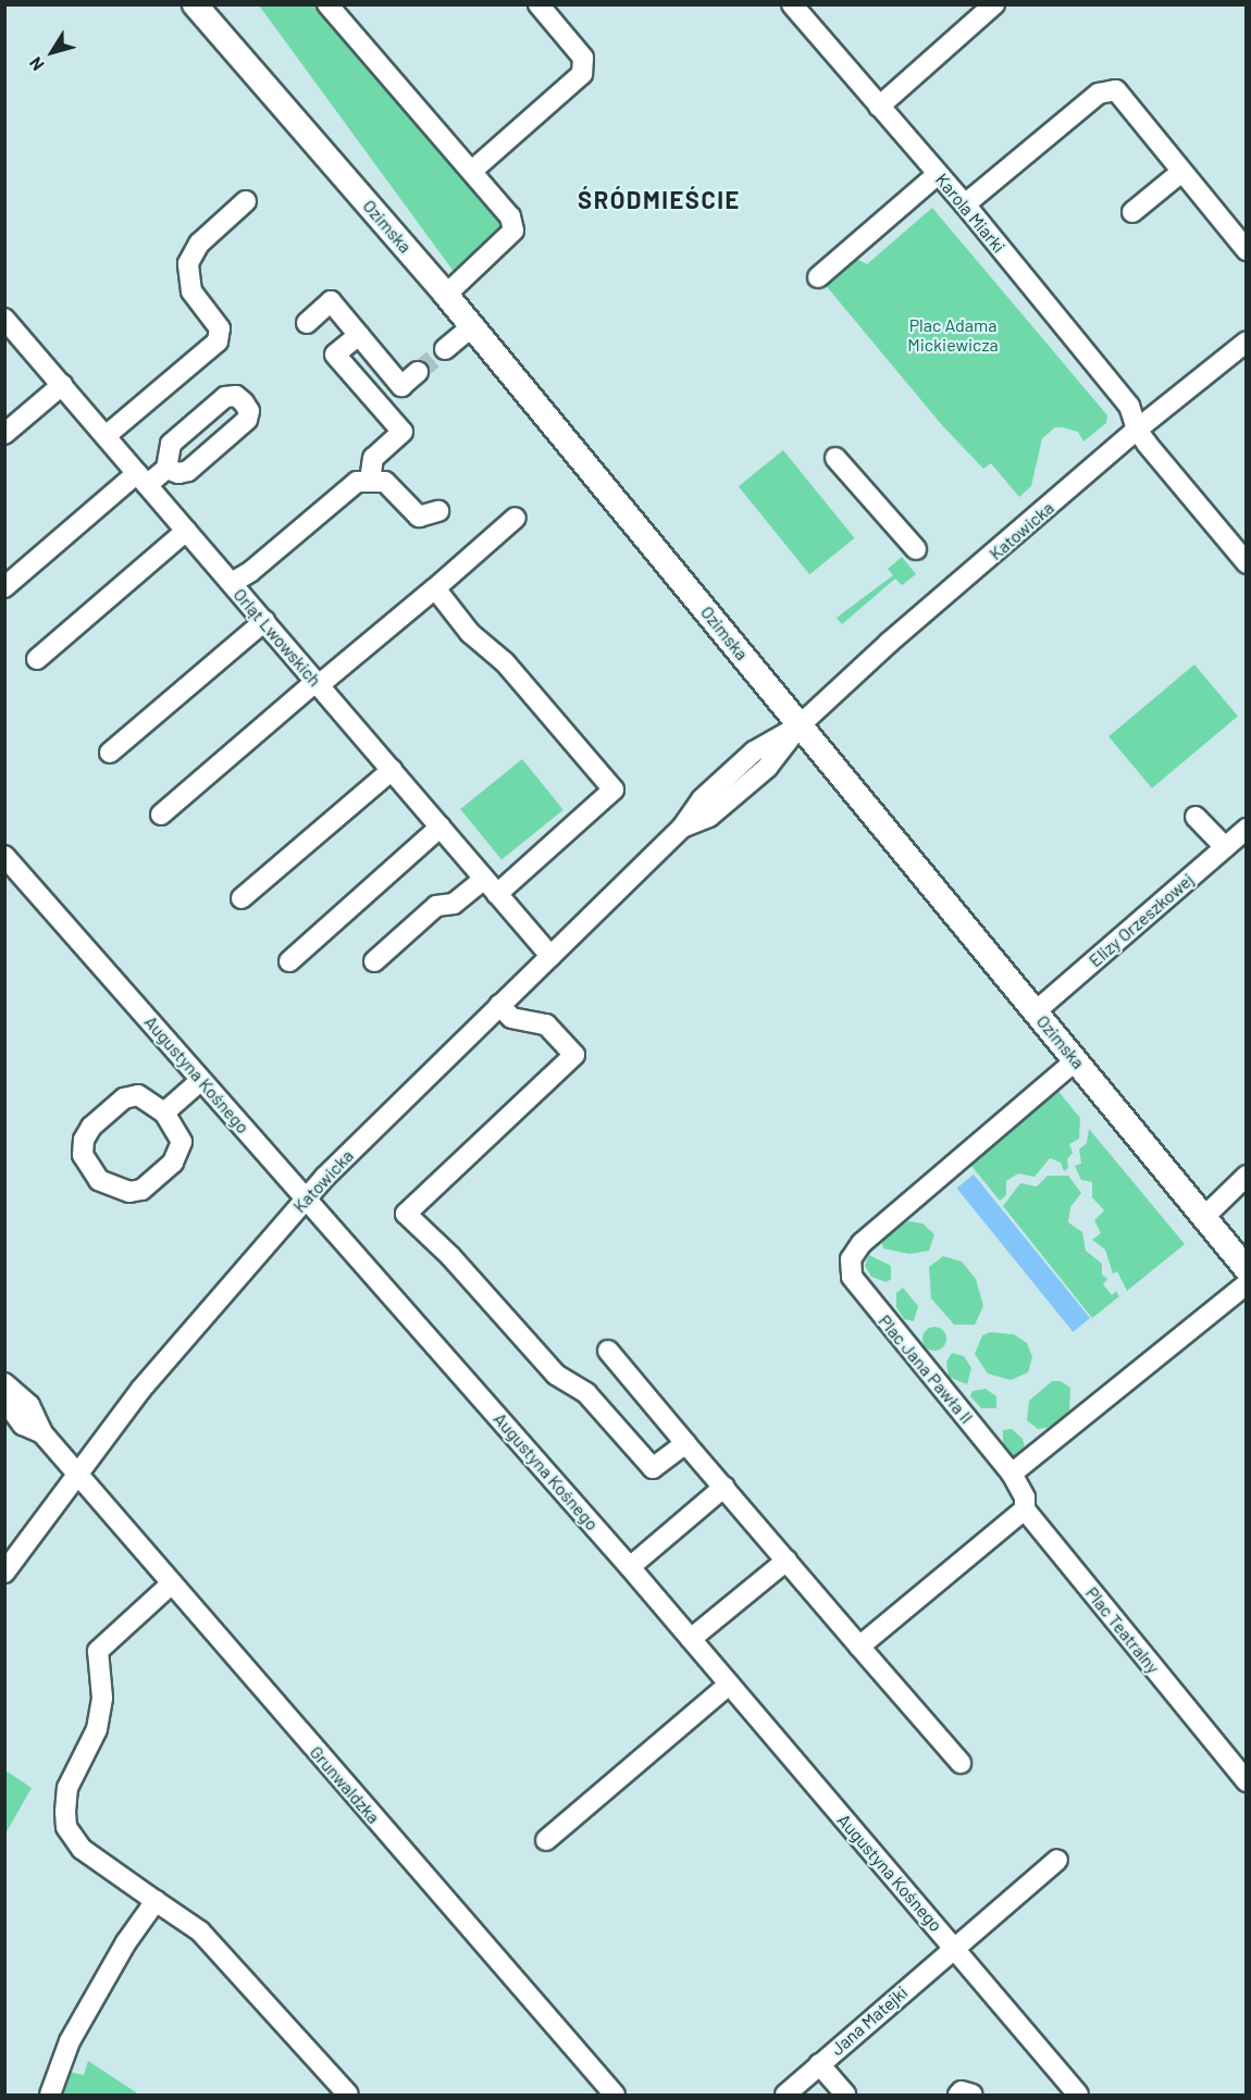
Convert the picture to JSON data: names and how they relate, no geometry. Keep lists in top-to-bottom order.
{
  "streets": {
    "main road": ["Ozimska"],
    "street": [
      "Karola Miarki",
      "Katowicka",
      "Orląt Lwowskich",
      "Elizy Orzeszkowej",
      "Augustyna Kośnego",
      "Plac Jana Pawła II",
      "Plac Teatralny",
      "Grunwaldzka",
      "Jana Matejki"
    ]
  },
  "crossings": [
    ["Karola Miarki", "Katowicka"],
    ["Ozimska", "Katowicka"],
    ["Ozimska", "Elizy Orzeszkowej"],
    ["Ozimska", "Plac Jana Pawła II"],
    ["Katowicka", "Orląt Lwowskich"],
    ["Katowicka", "Augustyna Kośnego"],
    ["Katowicka", "Grunwaldzka"],
    ["Augustyna Kośnego", "Jana Matejki"],
    ["Plac Jana Pawła II", "Plac Teatralny"]
  ],
  "districts": ["ŚRÓDMIEŚCIE"],
  "parks": ["Plac Adama Mickiewicza"],
  "north": "bottom left"
}
